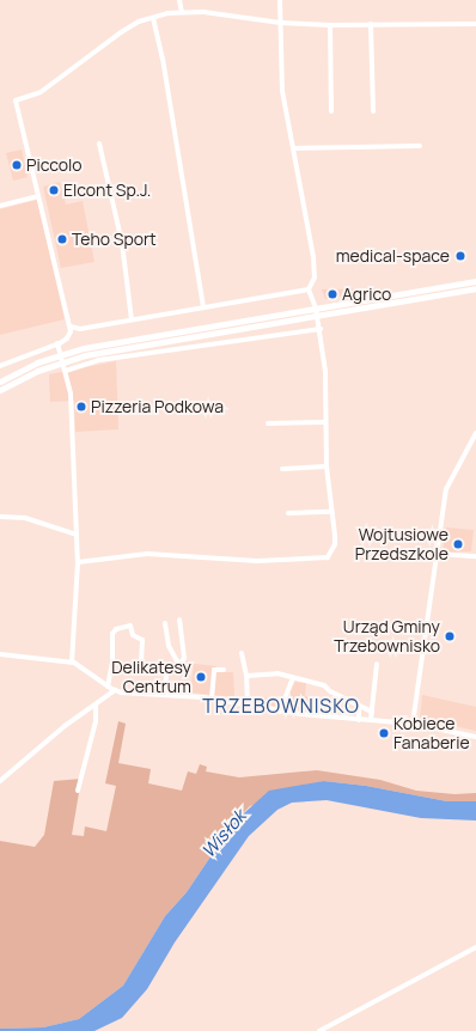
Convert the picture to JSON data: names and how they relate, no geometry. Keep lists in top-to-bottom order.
{
  "districts": ["TRZEBOWNISKO"],
  "water": ["Wisłok"],
  "places": [
    "Piccolo",
    "Elcont Sp.J.",
    "Teho Sport",
    "medical-space",
    "Agrico",
    "Pizzeria Podkowa",
    "Wojtusiowe Przedszkole",
    "Urząd Gminy Trzebownisko",
    "Delikatesy Centrum",
    "Kobiece Fanaberie"
  ]
}
